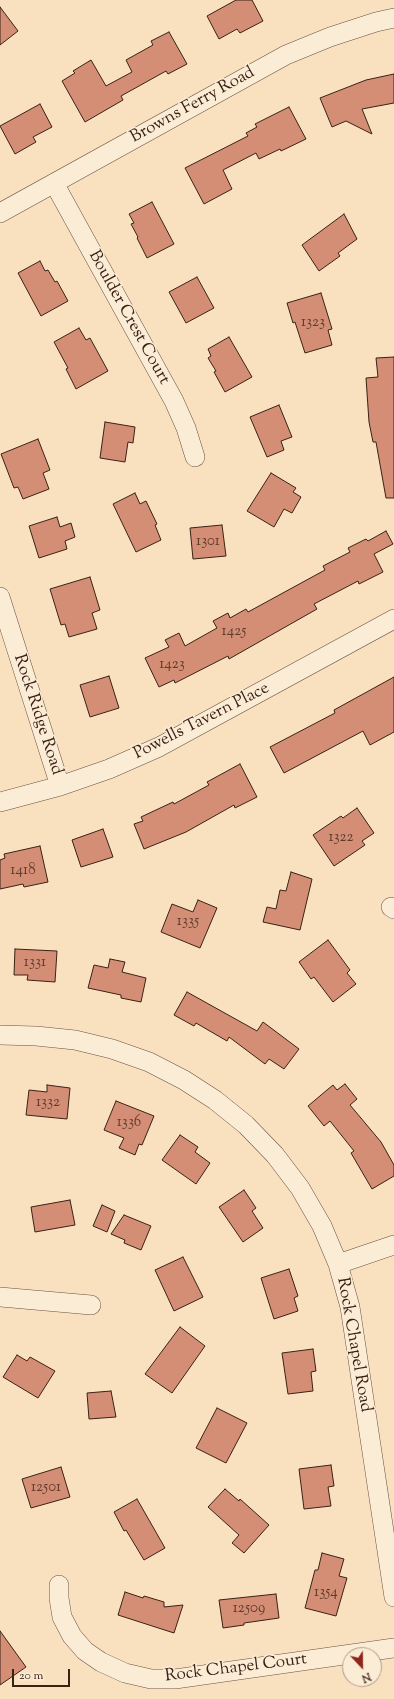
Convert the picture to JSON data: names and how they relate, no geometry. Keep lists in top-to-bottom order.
{
  "streets": {
    "street": [
      "Browns Ferry Road",
      "Boulder Crest Court",
      "Rock Ridge Road",
      "Powells Tavern Place",
      "Rock Chapel Road",
      "Rock Chapel Court"
    ]
  },
  "crossings": [
    ["Browns Ferry Road", "Boulder Crest Court"],
    ["Rock Ridge Road", "Powells Tavern Place"]
  ],
  "house_numbers": [
    "1323",
    "1301",
    "1425",
    "1423",
    "1322",
    "1418",
    "1335",
    "1331",
    "1332",
    "1336",
    "12501",
    "1354",
    "12509"
  ],
  "scale_bar": "20 m",
  "north": "bottom"
}
